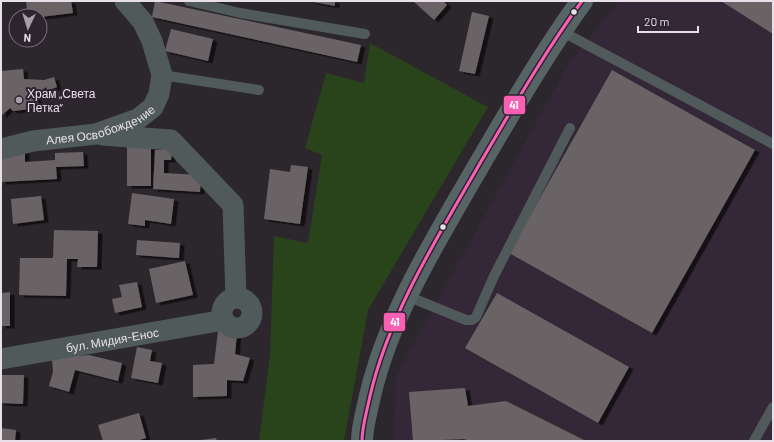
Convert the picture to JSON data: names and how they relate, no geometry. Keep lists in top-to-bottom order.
{
  "streets": {
    "street": ["Алея Освобождение", "бул. Мидия-Енос"]
  },
  "crossings": [
    ["Алея Освобождение", "бул. Мидия-Енос"]
  ],
  "places": ["Храм „Света Петка“"],
  "lines": ["transit line 41"],
  "scale_bar": "20 m",
  "north": "bottom"
}
